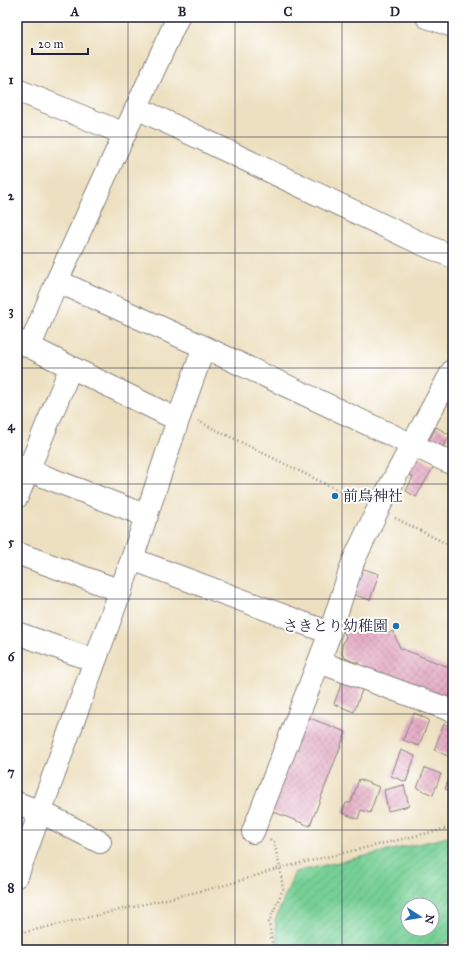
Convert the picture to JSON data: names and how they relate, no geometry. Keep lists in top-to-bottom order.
{
  "places": ["前鳥神社", "さきとり幼稚園"],
  "scale_bar": "20 m",
  "north": "right",
  "grid": {
    "columns": [
      "A",
      "B",
      "C",
      "D"
    ],
    "rows": [
      "1",
      "2",
      "3",
      "4",
      "5",
      "6",
      "7",
      "8"
    ]
  }
}
